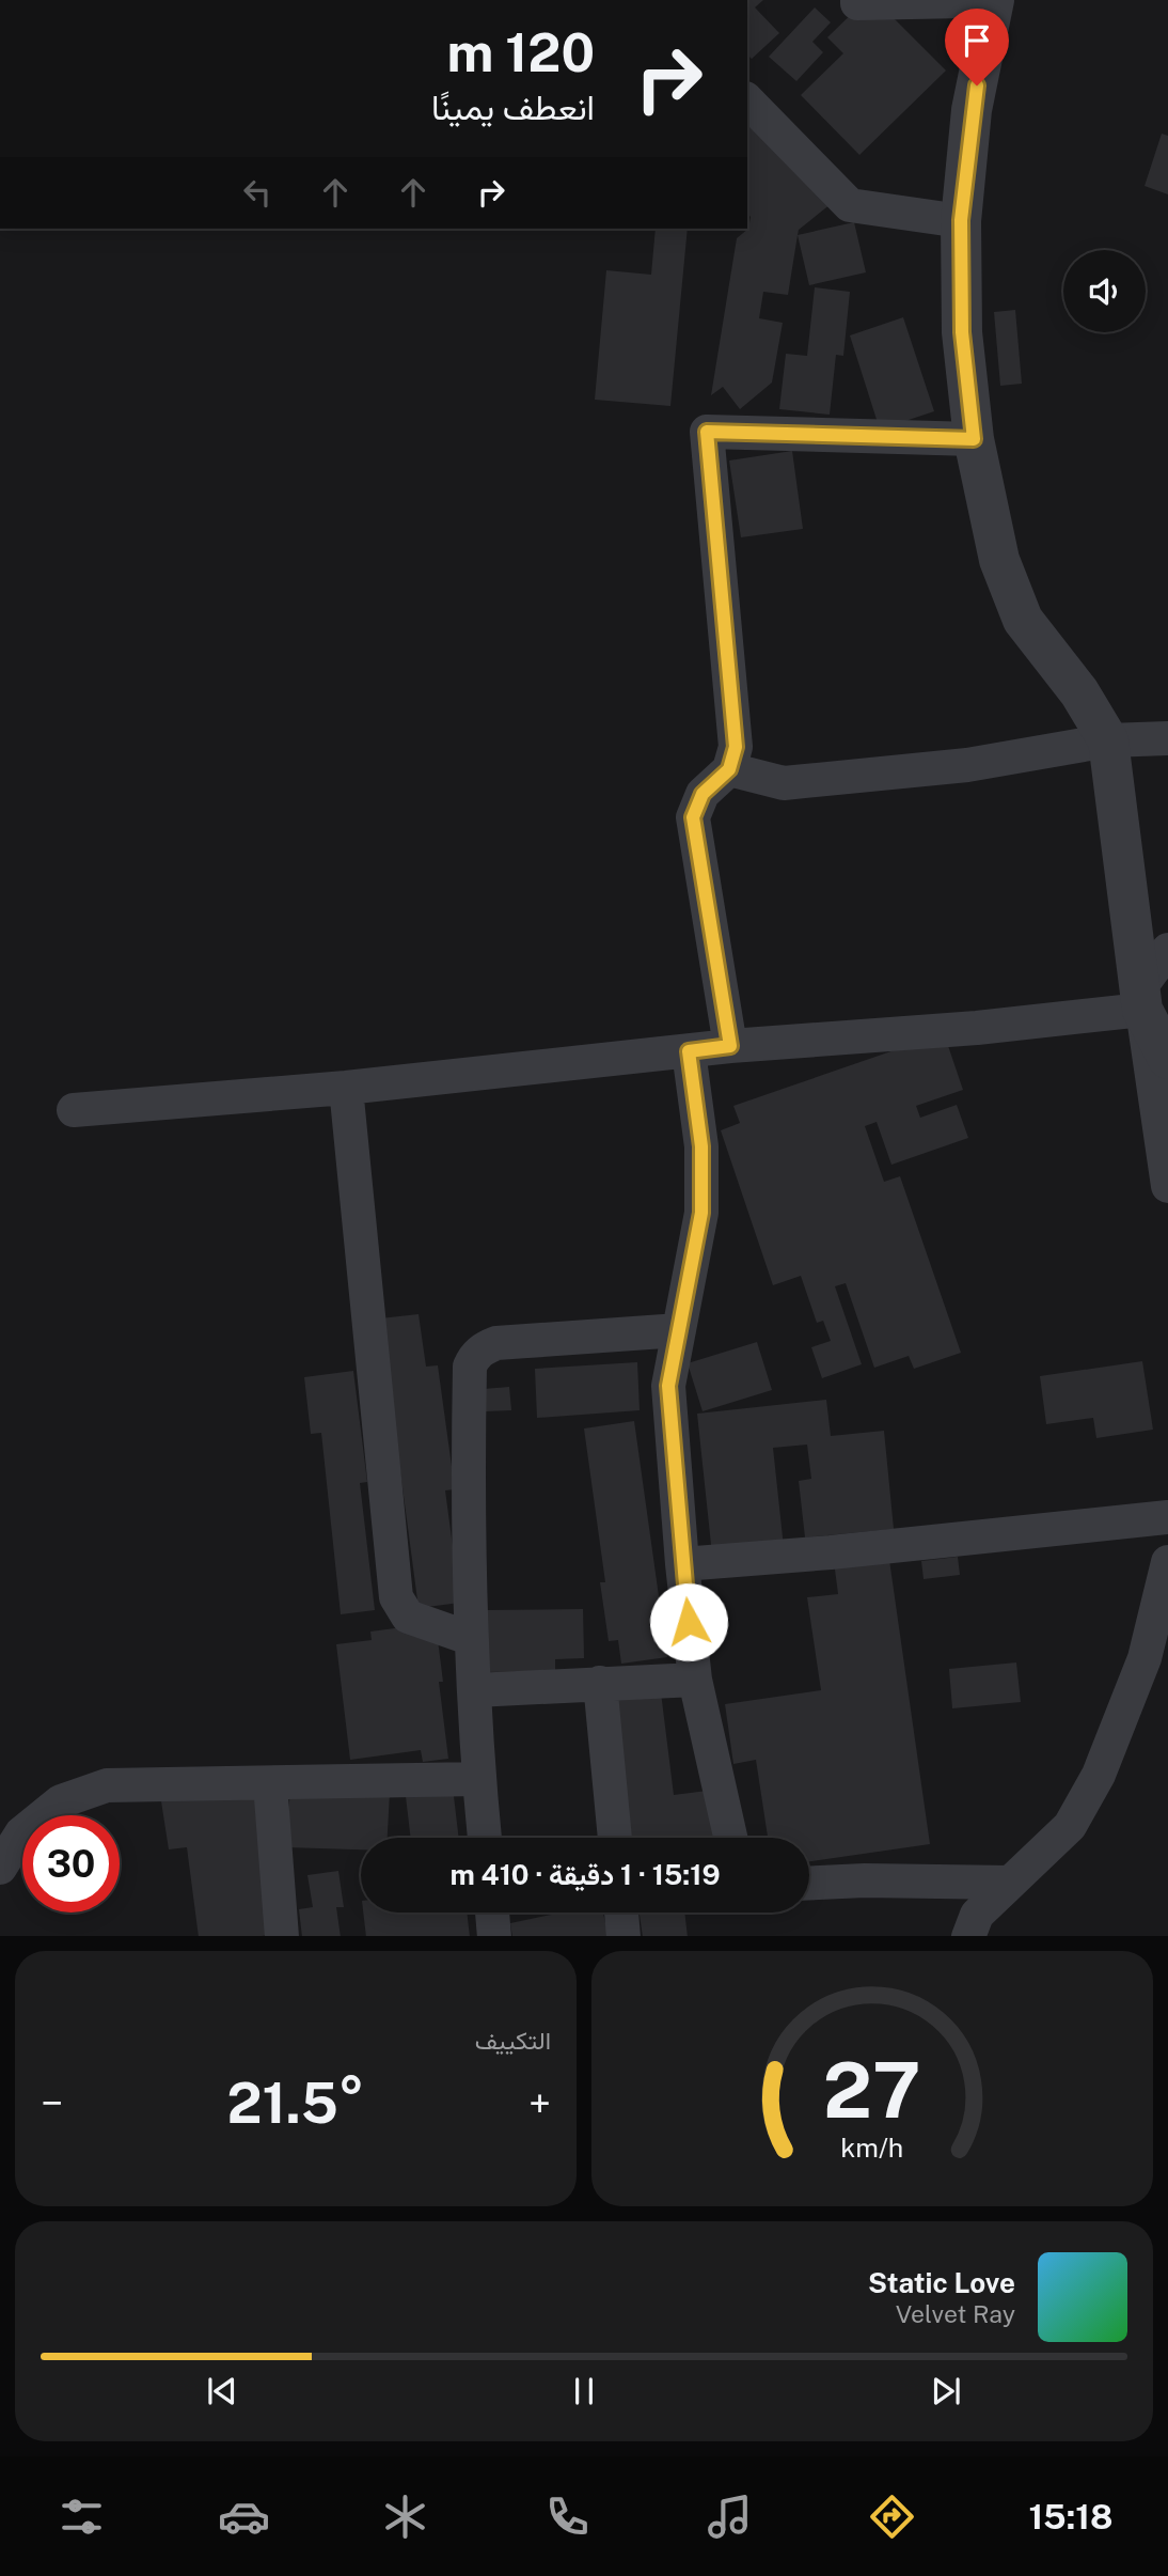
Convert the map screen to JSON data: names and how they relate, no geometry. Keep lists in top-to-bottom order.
{
  "page": {
    "turn": ["120 m", "انعطف يمينًا"],
    "limit": "30",
    "trip": "15:19 · 1 دقيقة · 410 m",
    "tile": "التكييف",
    "heat": ["−", "21.5°", "+"],
    "song": ["Static Love", "Velvet Ray"],
    "tabs": "15:18",
    "gauge": ["27", "km/h"]
  }
}
